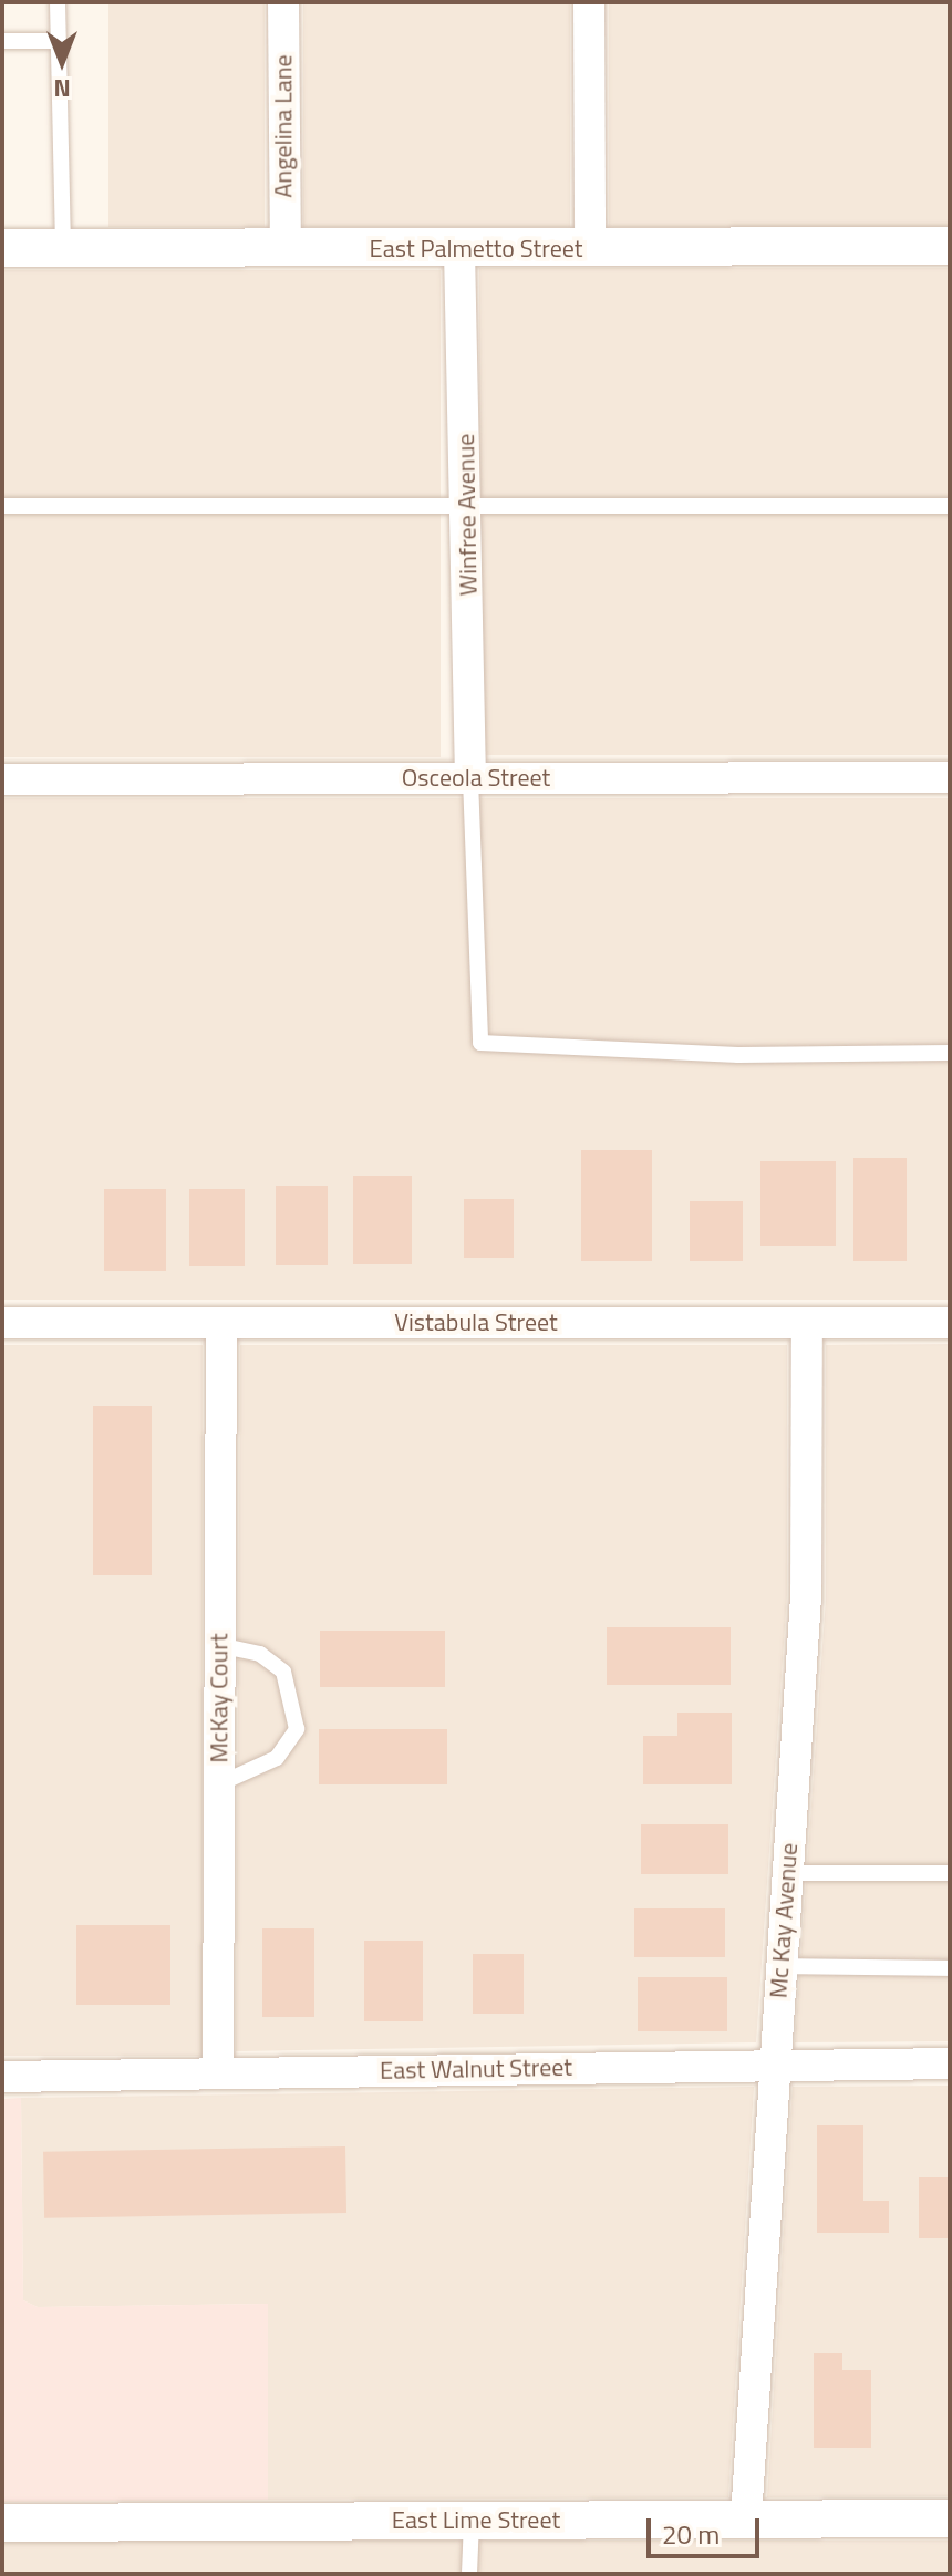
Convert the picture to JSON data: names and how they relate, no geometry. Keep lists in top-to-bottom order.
{
  "streets": {
    "street": [
      "Angelina Lane",
      "East Palmetto Street",
      "Winfree Avenue",
      "Osceola Street",
      "Vistabula Street",
      "McKay Court",
      "Mc Kay Avenue",
      "East Walnut Street",
      "East Lime Street"
    ]
  },
  "crossings": [
    ["Angelina Lane", "East Palmetto Street"],
    ["East Palmetto Street", "Winfree Avenue"],
    ["Winfree Avenue", "Osceola Street"],
    ["Vistabula Street", "McKay Court"],
    ["Vistabula Street", "Mc Kay Avenue"],
    ["McKay Court", "East Walnut Street"],
    ["Mc Kay Avenue", "East Walnut Street"],
    ["Mc Kay Avenue", "East Lime Street"]
  ],
  "scale_bar": "20 m",
  "north": "bottom"
}
